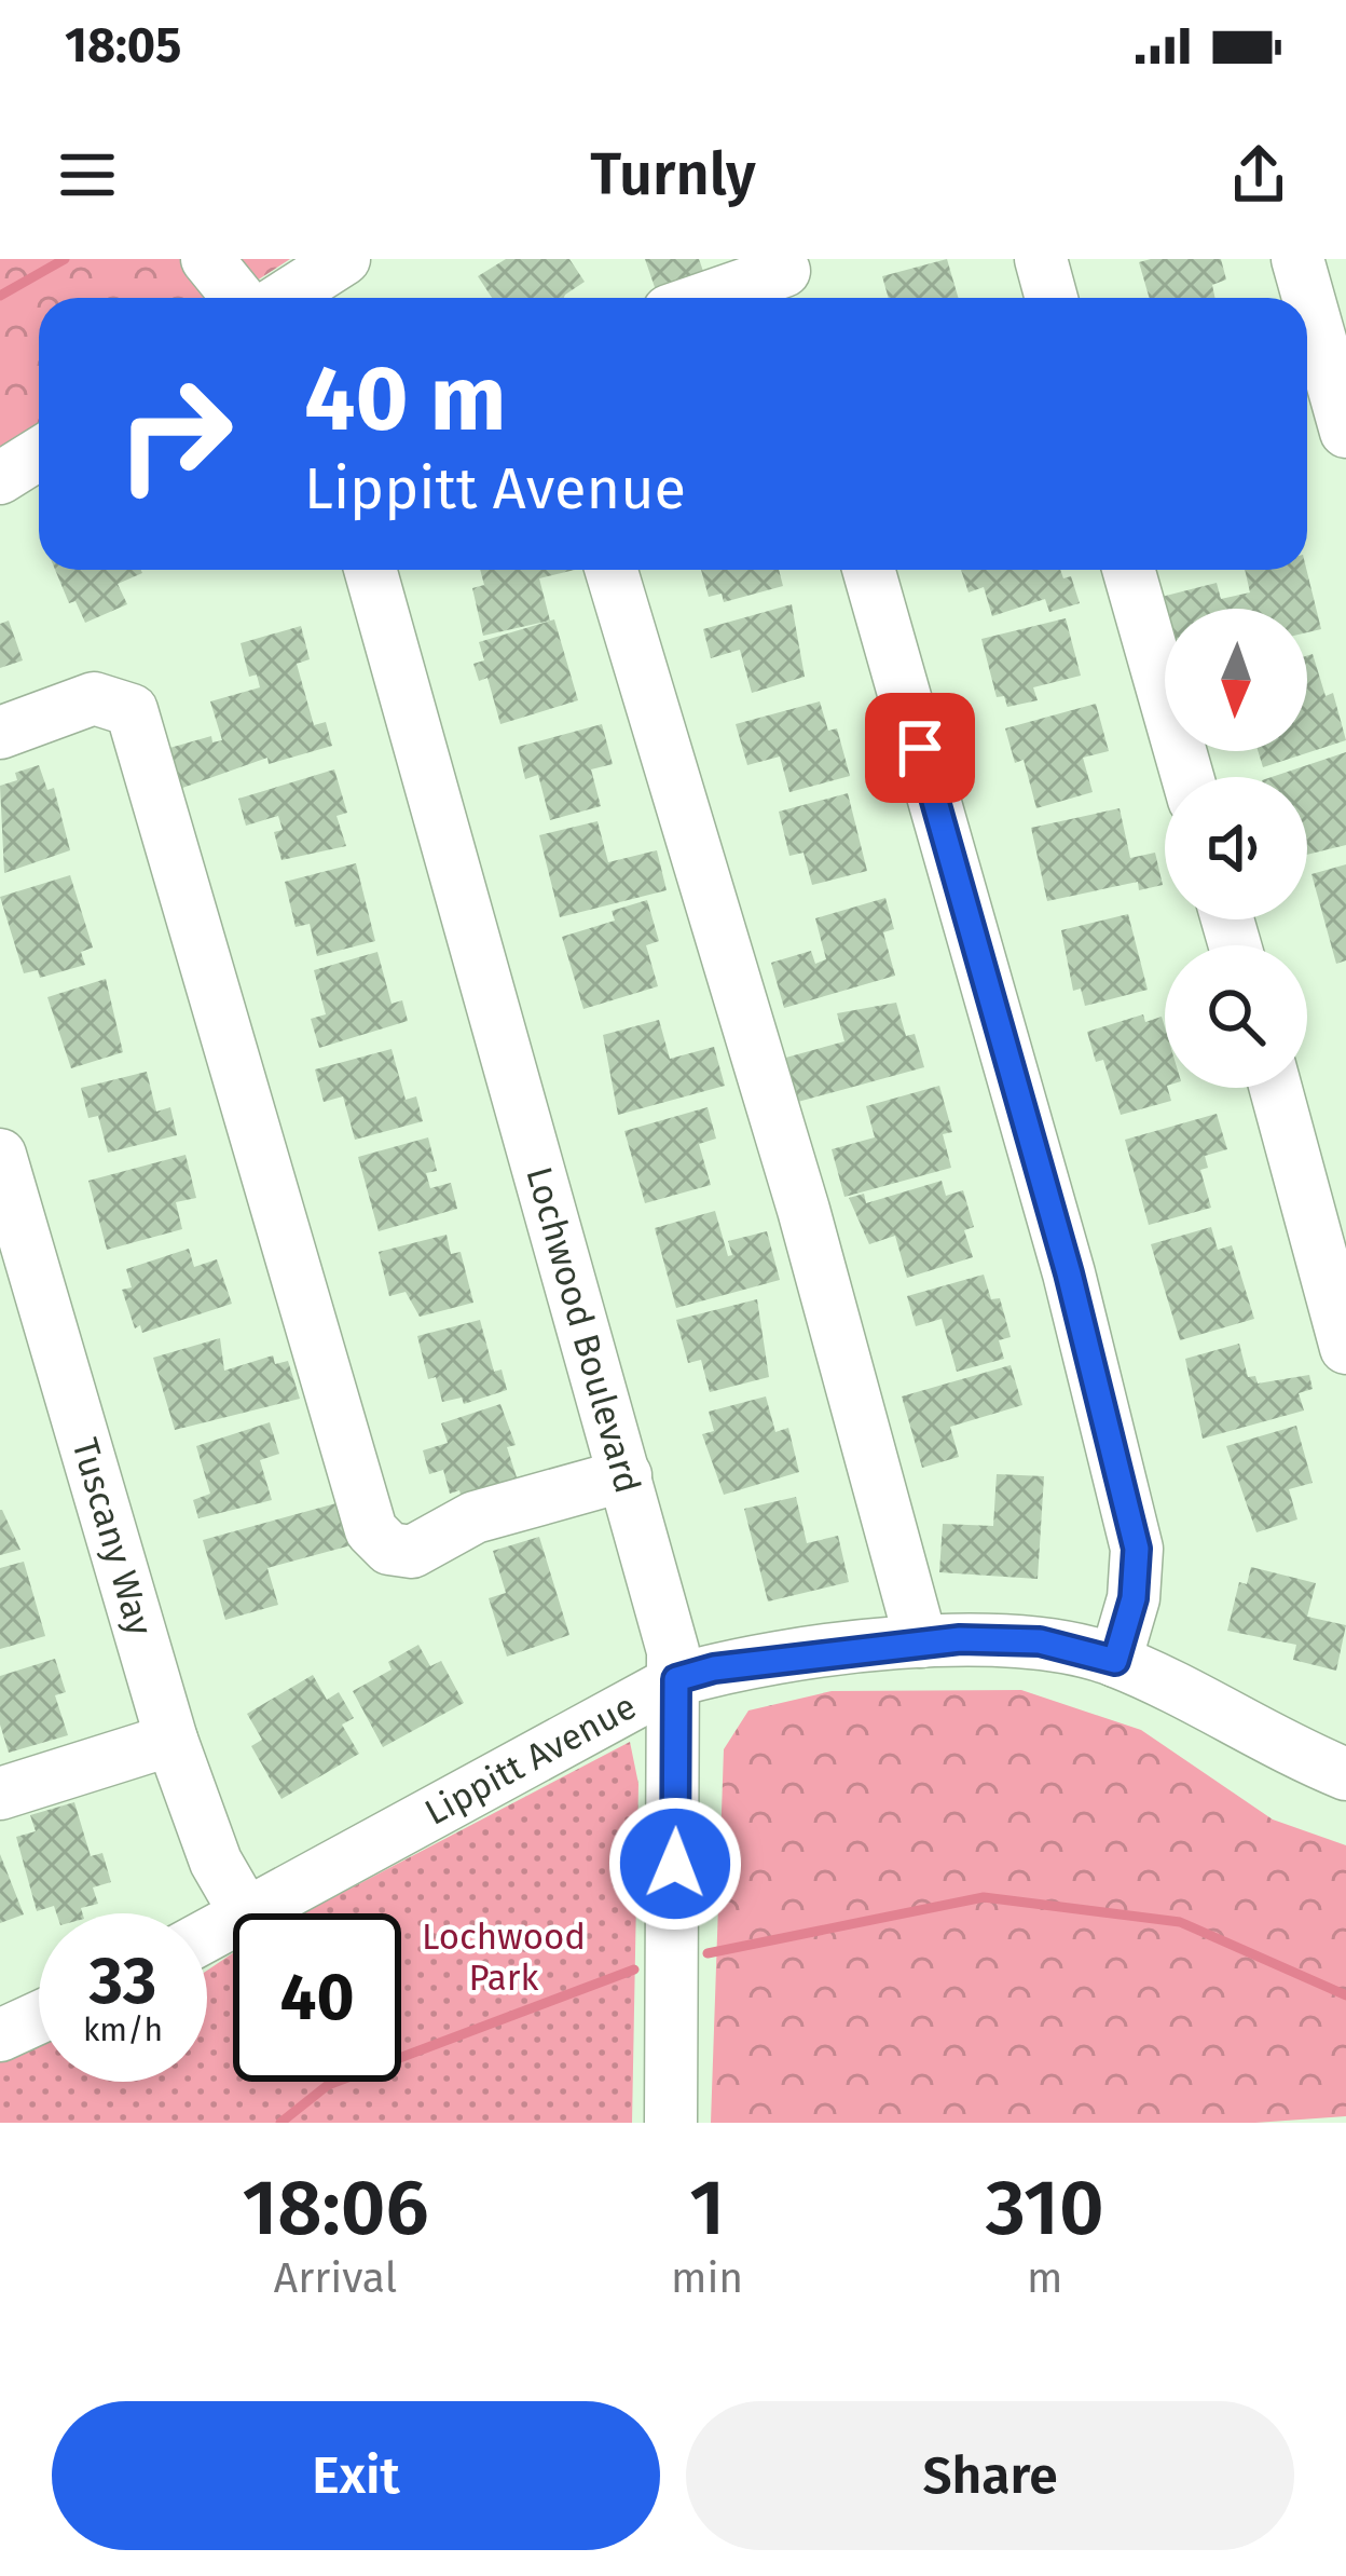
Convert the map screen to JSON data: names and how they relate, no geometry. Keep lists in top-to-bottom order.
{
  "streets": {
    "street": ["Lochwood Boulevard", "Tuscany Way", "Lippitt Avenue"]
  },
  "crossings": [
    ["Lochwood Boulevard", "Lippitt Avenue"],
    ["Tuscany Way", "Lippitt Avenue"]
  ],
  "parks": ["Lochwood Park"],
  "north": "bottom",
  "page": {
    "status": "18:05",
    "header": "Turnly",
    "turn": ["40 m", "Lippitt Avenue"],
    "speed": "33 km/h",
    "limit": "40",
    "eta": [
      "18:06",
      "Arrival",
      "1",
      "min",
      "310",
      "m"
    ],
    "buttons": ["Exit", "Share"]
  }
}
